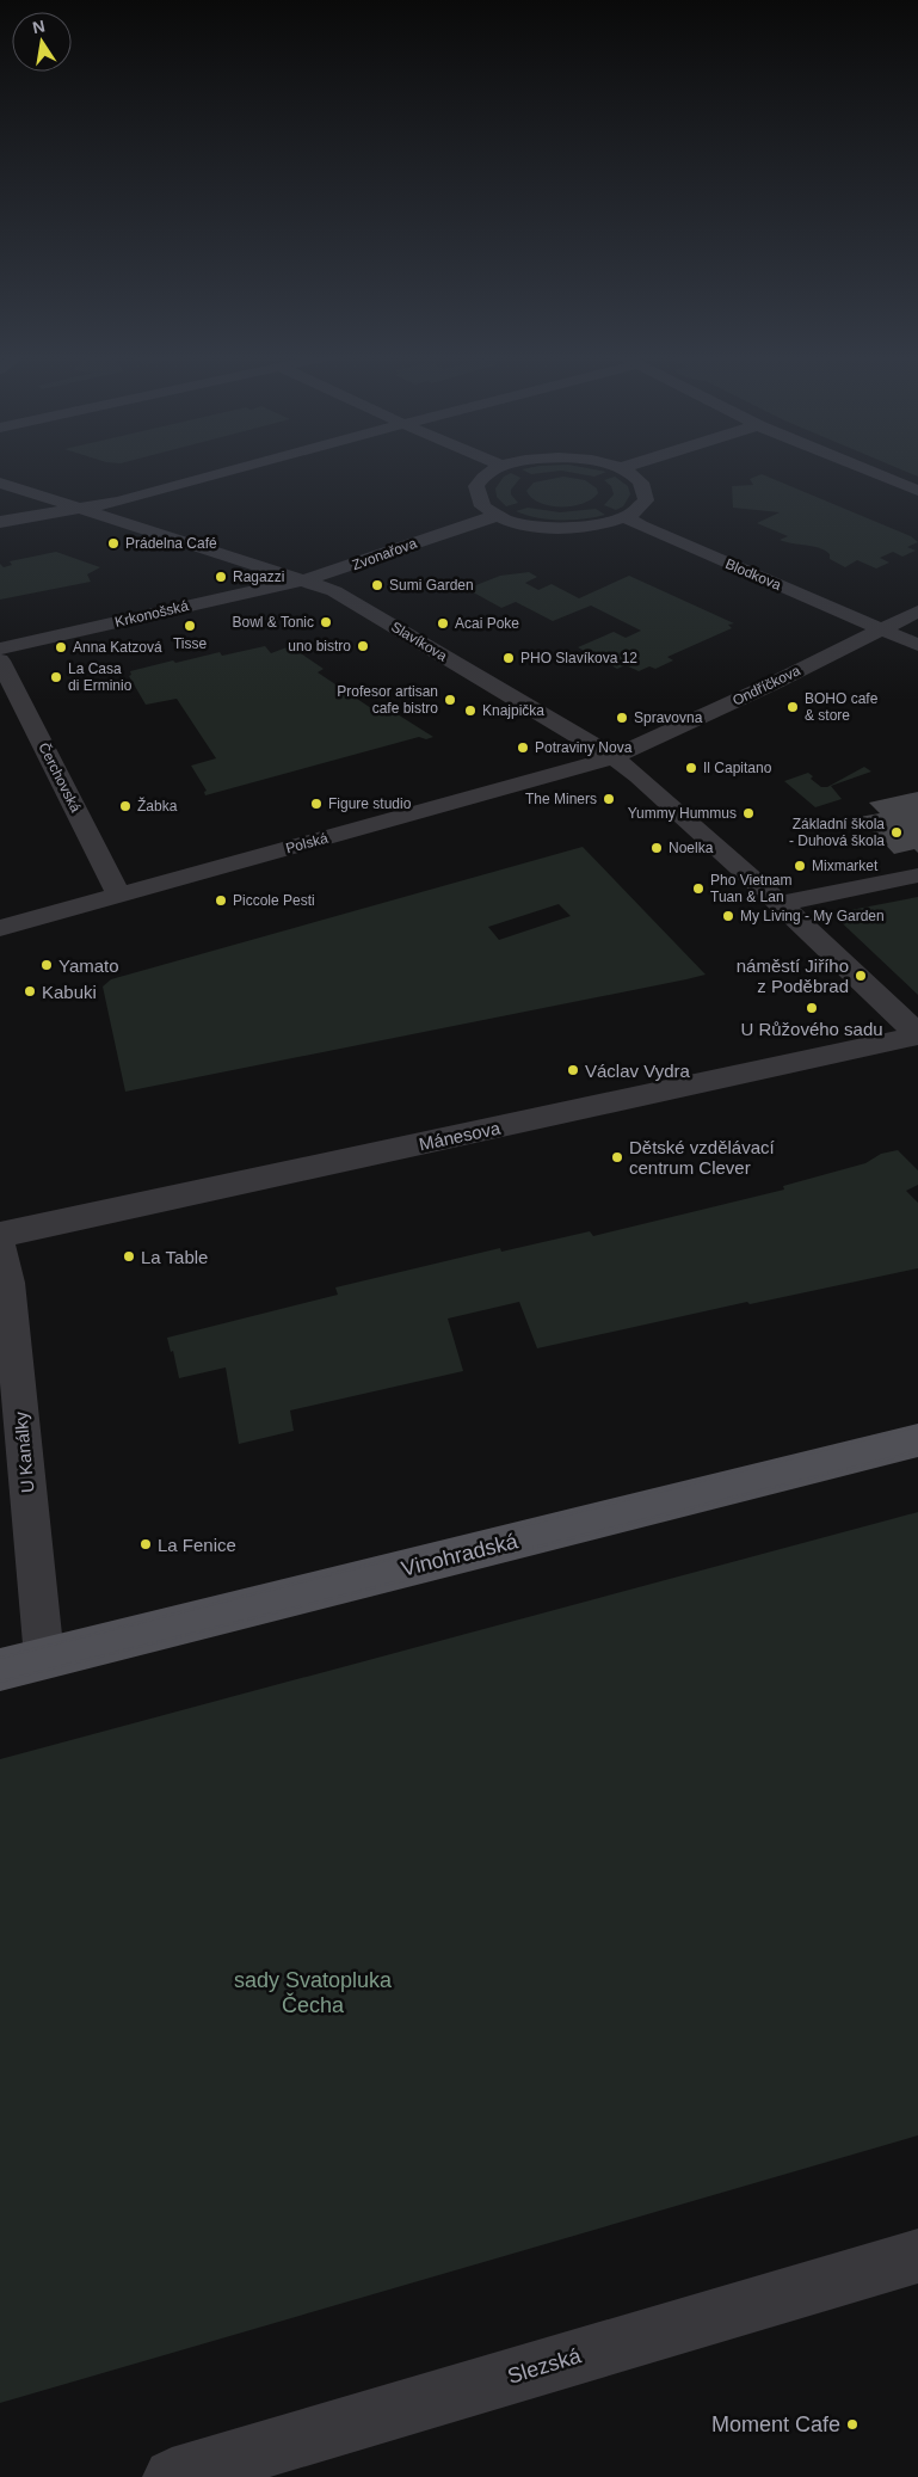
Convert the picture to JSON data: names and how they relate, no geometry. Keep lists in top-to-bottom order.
{
  "streets": {
    "main road": ["Vinohradská"],
    "street": [
      "Zvonařova",
      "Blodkova",
      "Krkonošská",
      "Slavíkova",
      "Ondříčkova",
      "Čerchovská",
      "Polská",
      "Mánesova",
      "U Kanálky",
      "Slezská"
    ]
  },
  "crossings": [
    ["Zvonařova", "Krkonošská"],
    ["Zvonařova", "Slavíkova"],
    ["Blodkova", "Ondříčkova"],
    ["Krkonošská", "Slavíkova"],
    ["Slavíkova", "Ondříčkova"],
    ["Slavíkova", "Polská"],
    ["Ondříčkova", "Polská"],
    ["Čerchovská", "Polská"],
    ["U Kanálky", "Vinohradská"]
  ],
  "parks": ["sady Svatopluka Čecha"],
  "places": [
    "Prádelna Café",
    "Ragazzi",
    "Sumi Garden",
    "Bowl & Tonic",
    "Acai Poke",
    "Tisse",
    "uno bistro",
    "Anna Katzová",
    "PHO Slavíkova 12",
    "La Casa di Erminio",
    "Profesor artisan cafe bistro",
    "BOHO cafe & store",
    "Knajpička",
    "Spravovna",
    "Potraviny Nova",
    "Il Capitano",
    "The Miners",
    "Figure studio",
    "Žabka",
    "Yummy Hummus",
    "Základní škola - Duhová škola",
    "Noelka",
    "Mixmarket",
    "Pho Vietnam Tuan & Lan",
    "Piccole Pesti",
    "My Living - My Garden",
    "Yamato",
    "náměstí Jiřího z Poděbrad",
    "Kabuki",
    "U Růžového sadu",
    "Václav Vydra",
    "Dětské vzdělávací centrum Clever",
    "La Table",
    "La Fenice",
    "Moment Cafe"
  ],
  "north": "top"
}
